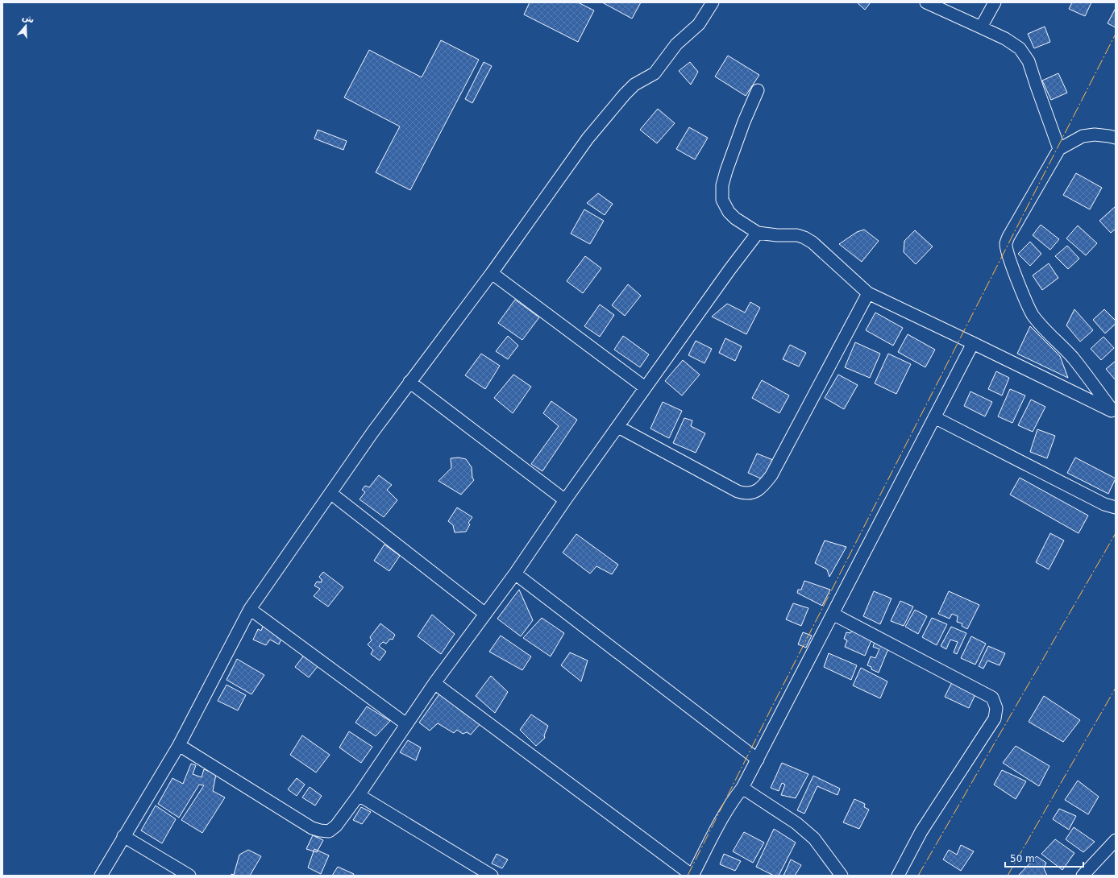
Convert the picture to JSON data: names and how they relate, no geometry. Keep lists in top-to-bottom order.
{
  "scale_bar": "50 m",
  "north": "top"
}
